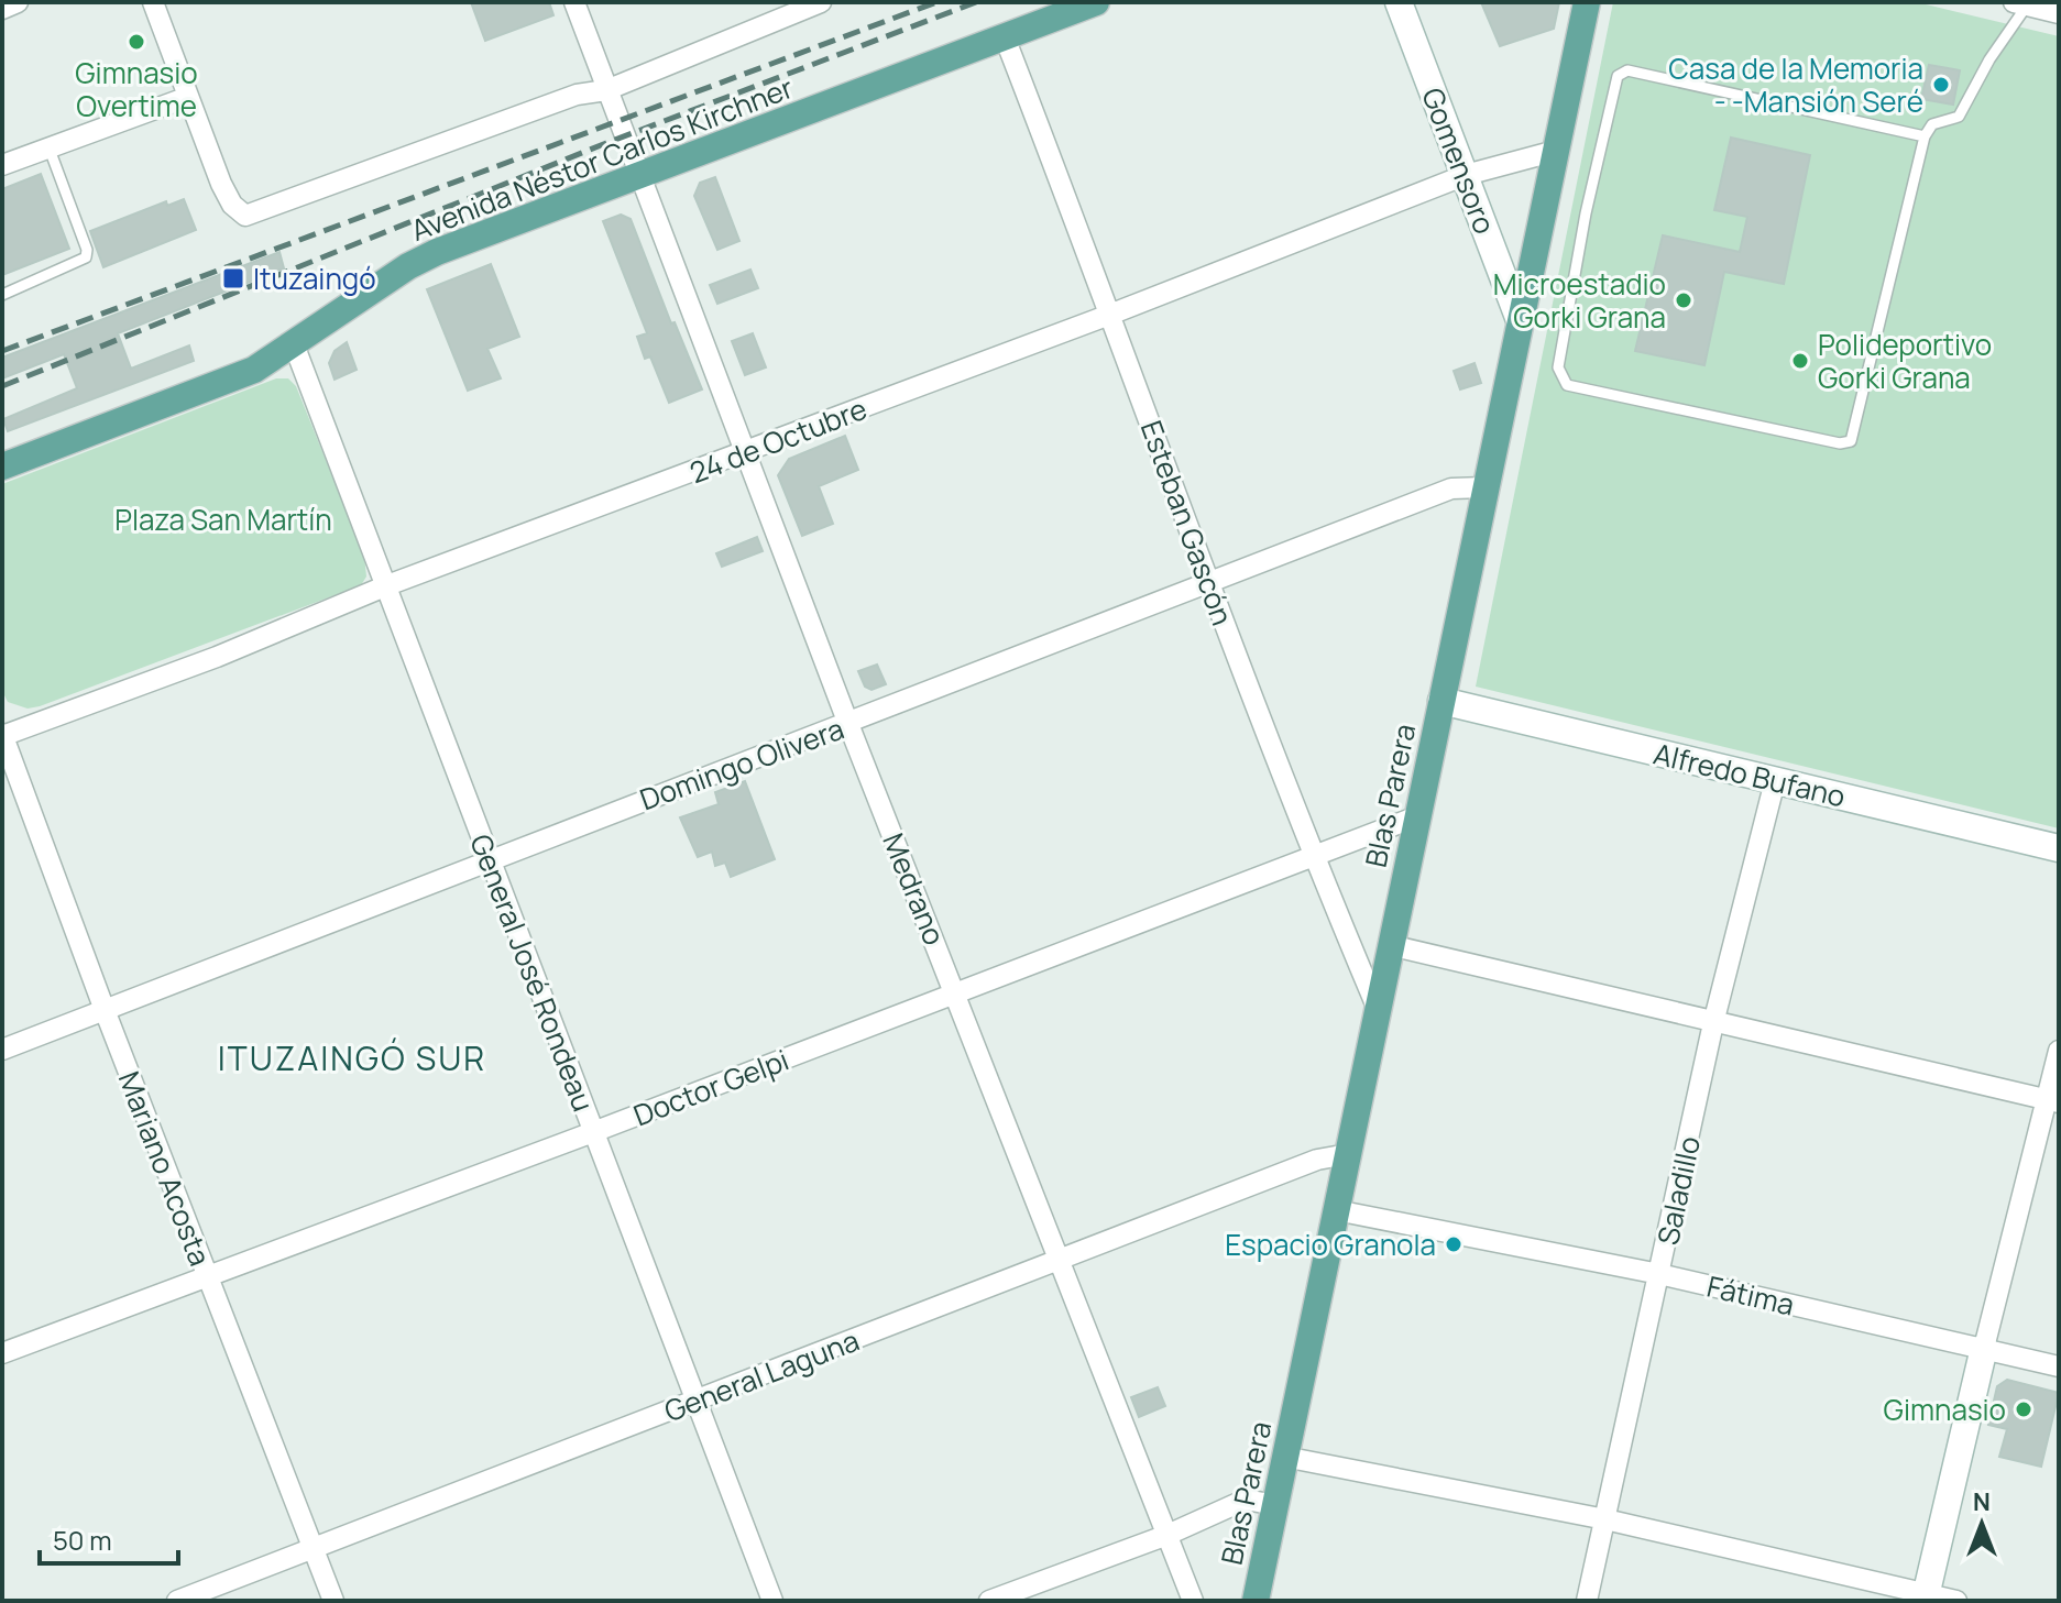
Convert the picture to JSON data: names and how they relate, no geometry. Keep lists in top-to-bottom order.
{
  "streets": {
    "main road": ["Avenida Néstor Carlos Kirchner", "Blas Parera"],
    "street": [
      "Gomensoro",
      "24 de Octubre",
      "Esteban Gascón",
      "Domingo Olivera",
      "Alfredo Bufano",
      "Medrano",
      "General José Rondeau",
      "Doctor Gelpi",
      "Mariano Acosta",
      "Saladillo",
      "Fátima",
      "General Laguna"
    ]
  },
  "crossings": [
    ["Avenida Néstor Carlos Kirchner", "Esteban Gascón"],
    ["Avenida Néstor Carlos Kirchner", "Medrano"],
    ["Avenida Néstor Carlos Kirchner", "General José Rondeau"],
    ["Gomensoro", "24 de Octubre"],
    ["Gomensoro", "Blas Parera"],
    ["24 de Octubre", "Esteban Gascón"],
    ["24 de Octubre", "Blas Parera"],
    ["24 de Octubre", "Medrano"],
    ["24 de Octubre", "General José Rondeau"],
    ["24 de Octubre", "Mariano Acosta"],
    ["Esteban Gascón", "Domingo Olivera"],
    ["Esteban Gascón", "Blas Parera"],
    ["Esteban Gascón", "Doctor Gelpi"],
    ["Domingo Olivera", "Blas Parera"],
    ["Domingo Olivera", "Medrano"],
    ["Domingo Olivera", "General José Rondeau"],
    ["Domingo Olivera", "Mariano Acosta"],
    ["Alfredo Bufano", "Blas Parera"],
    ["Alfredo Bufano", "Saladillo"],
    ["Blas Parera", "Doctor Gelpi"],
    ["Blas Parera", "Fátima"],
    ["Blas Parera", "General Laguna"],
    ["Medrano", "Doctor Gelpi"],
    ["Medrano", "General Laguna"],
    ["General José Rondeau", "Doctor Gelpi"],
    ["General José Rondeau", "General Laguna"],
    ["Doctor Gelpi", "Mariano Acosta"],
    ["Mariano Acosta", "General Laguna"],
    ["Saladillo", "Fátima"]
  ],
  "districts": ["ITUZAINGÓ SUR"],
  "parks": ["Plaza San Martín"],
  "places": {
    "other": [
      "Gimnasio Overtime",
      "Casa de la Memoria - -Mansión Seré",
      "Microestadio Gorki Grana",
      "Polideportivo Gorki Grana",
      "Espacio Granola",
      "Gimnasio"
    ],
    "transit": ["Ituzaingó"]
  },
  "scale_bar": "50 m",
  "north": "top"
}
